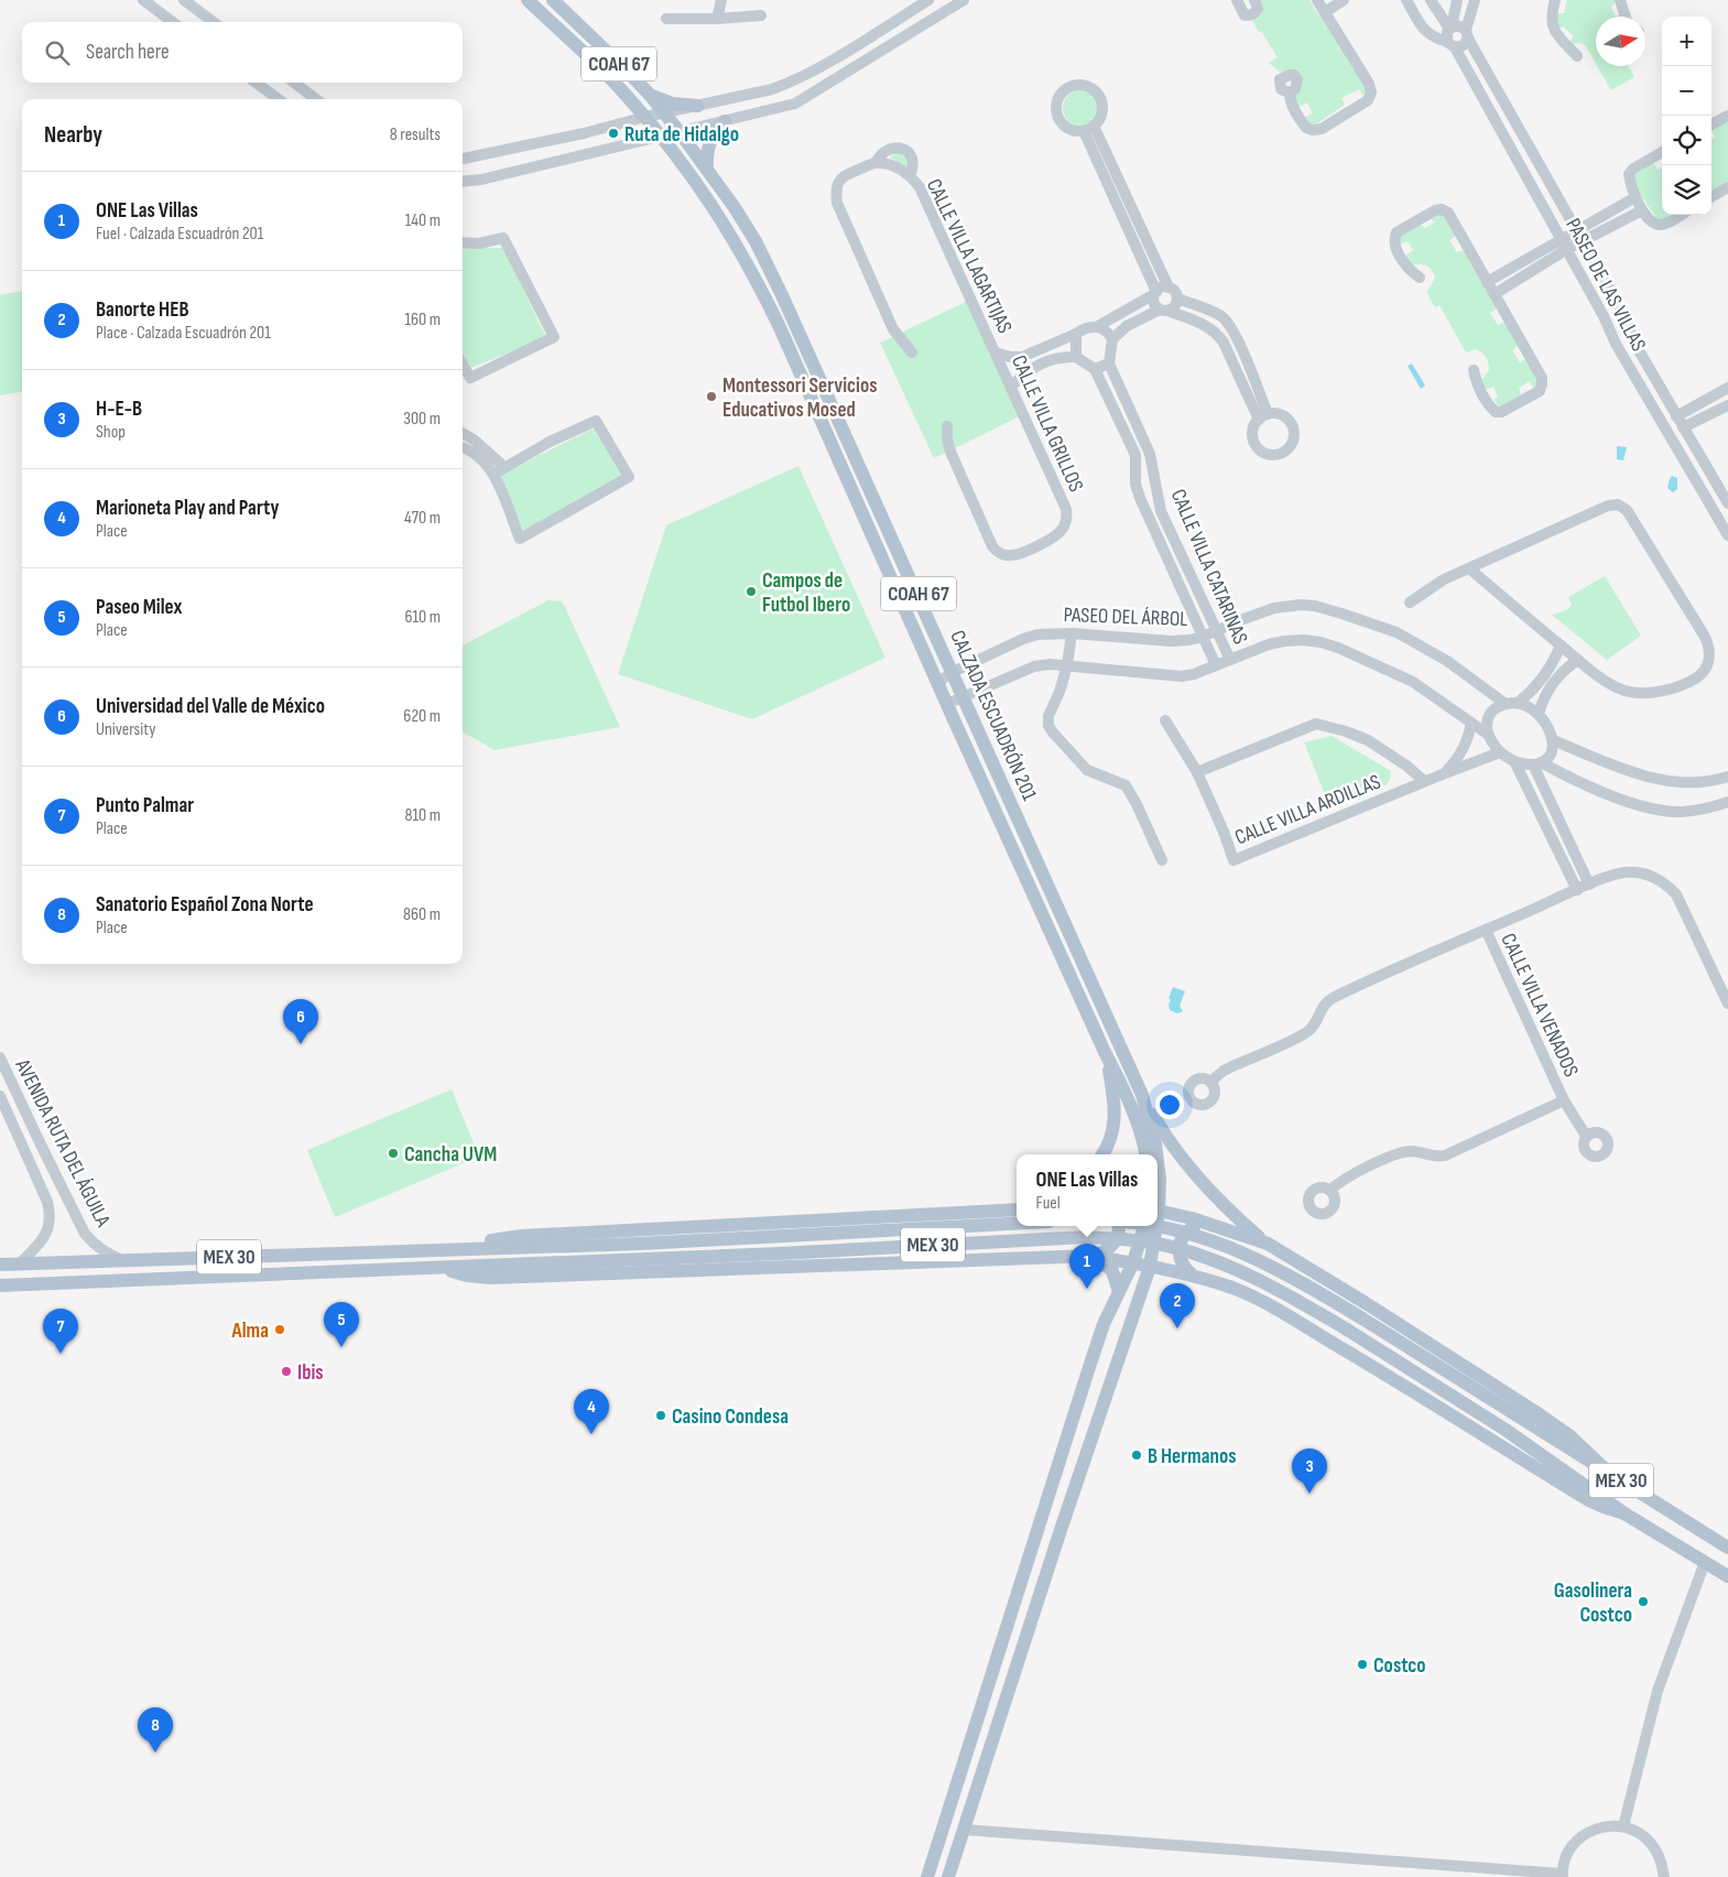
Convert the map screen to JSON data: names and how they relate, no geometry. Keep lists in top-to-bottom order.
{
  "streets": {
    "main road": ["COAH 67", "CALZADA ESCUADRÓN 201", "MEX 30"],
    "street": [
      "CALLE VILLA LAGARTIJAS",
      "PASEO DE LAS VILLAS",
      "CALLE VILLA GRILLOS",
      "CALLE VILLA CATARINAS",
      "PASEO DEL ÁRBOL",
      "CALLE VILLA ARDILLAS",
      "CALLE VILLA VENADOS",
      "AVENIDA RUTA DEL ÁGUILA"
    ]
  },
  "crossings": [
    ["COAH 67", "CALZADA ESCUADRÓN 201"],
    ["CALLE VILLA LAGARTIJAS", "CALLE VILLA GRILLOS"],
    ["CALLE VILLA CATARINAS", "PASEO DEL ÁRBOL"],
    ["PASEO DEL ÁRBOL", "CALZADA ESCUADRÓN 201"],
    ["PASEO DEL ÁRBOL", "CALLE VILLA ARDILLAS"],
    ["AVENIDA RUTA DEL ÁGUILA", "MEX 30"]
  ],
  "places": [
    "Ruta de Hidalgo",
    "Montessori Servicios Educativos Mosed",
    "Campos de Futbol Ibero",
    "Cancha UVM",
    "Alma",
    "Ibis",
    "Casino Condesa",
    "B Hermanos",
    "Gasolinera Costco",
    "Costco"
  ],
  "north": "right",
  "page": {
    "map_buttons": ["+", "−"],
    "search": "Search here",
    "heading": ["Nearby", "8 results"],
    "list": [
      {
        "mark": "1",
        "name": "ONE Las Villas",
        "note": "Fuel · Calzada Escuadrón 201",
        "value": "140 m"
      },
      {
        "mark": "2",
        "name": "Banorte HEB",
        "note": "Place · Calzada Escuadrón 201",
        "value": "160 m"
      },
      {
        "mark": "3",
        "name": "H-E-B",
        "note": "Shop",
        "value": "300 m"
      },
      {
        "mark": "4",
        "name": "Marioneta Play and Party",
        "note": "Place",
        "value": "470 m"
      },
      {
        "mark": "5",
        "name": "Paseo Milex",
        "note": "Place",
        "value": "610 m"
      },
      {
        "mark": "6",
        "name": "Universidad del Valle de México",
        "note": "University",
        "value": "620 m"
      },
      {
        "mark": "7",
        "name": "Punto Palmar",
        "note": "Place",
        "value": "810 m"
      },
      {
        "mark": "8",
        "name": "Sanatorio Español Zona Norte",
        "note": "Place",
        "value": "860 m"
      }
    ],
    "pins": [
      "6",
      "1",
      "2",
      "5",
      "7",
      "4",
      "3",
      "8"
    ],
    "popup": ["ONE Las Villas", "Fuel"]
  }
}
